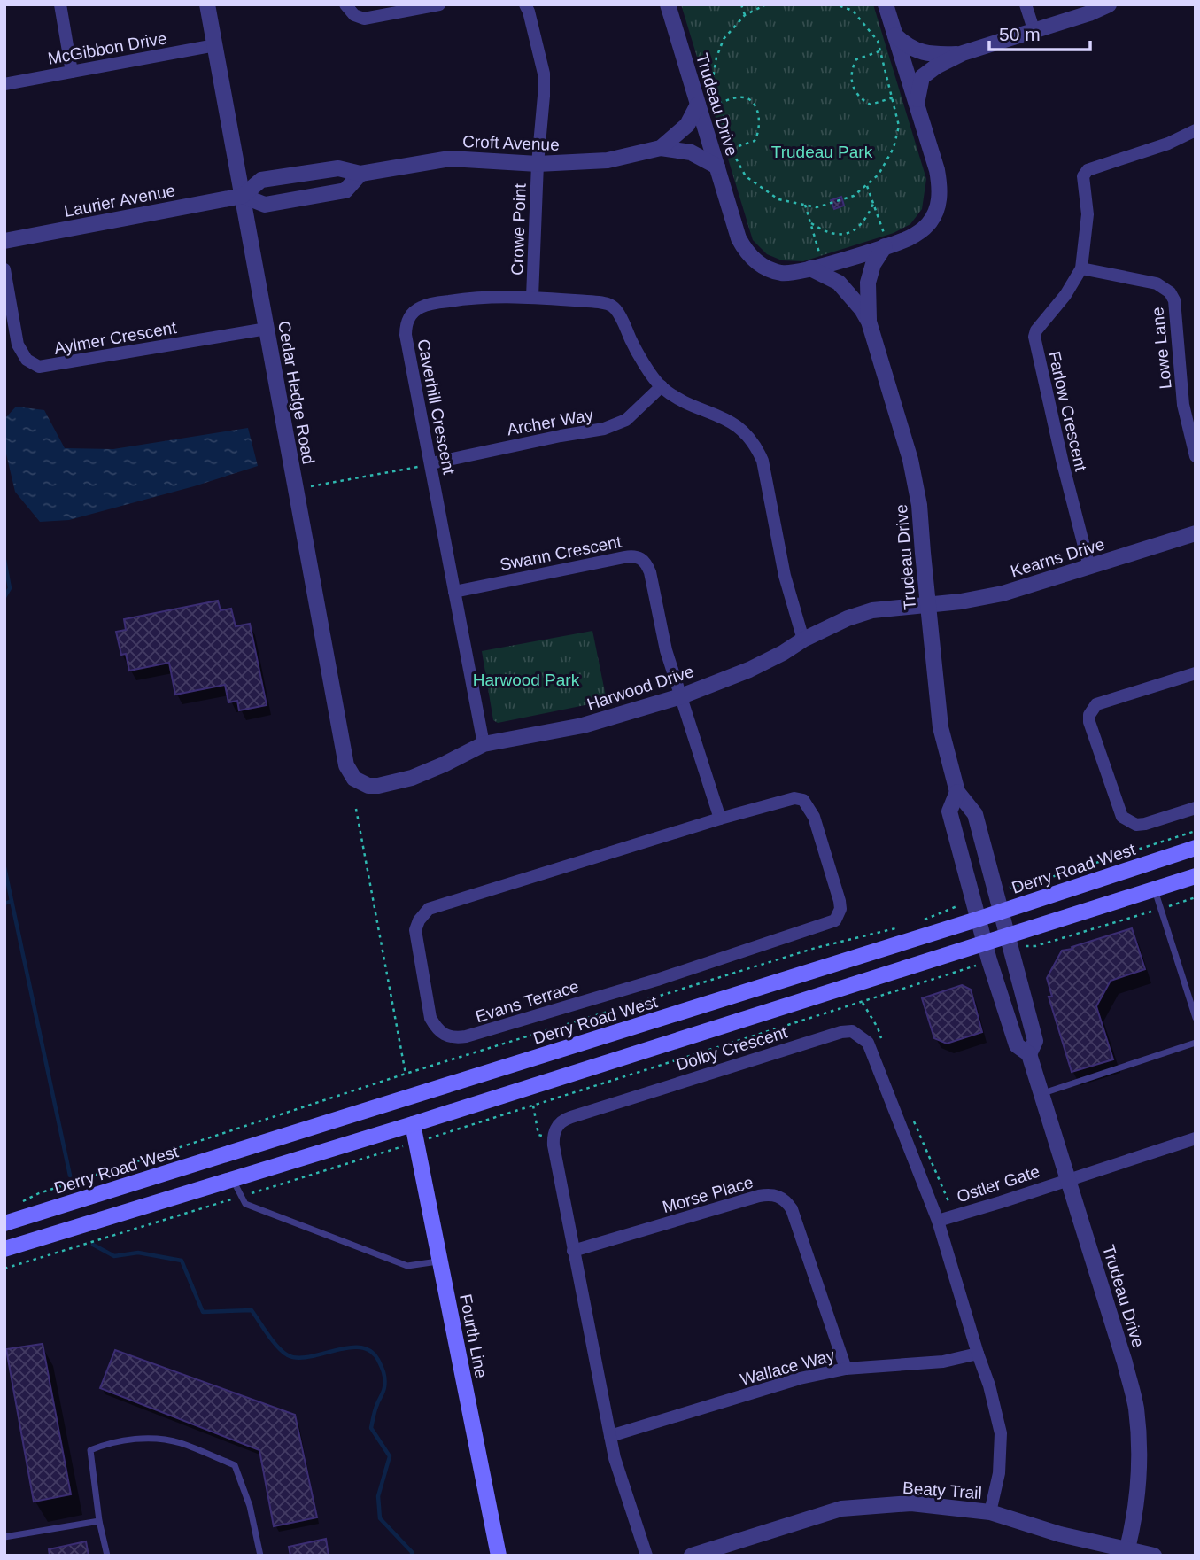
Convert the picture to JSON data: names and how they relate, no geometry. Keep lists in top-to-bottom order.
{
  "streets": {
    "main road": ["Derry Road West", "Fourth Line"],
    "street": [
      "McGibbon Drive",
      "Trudeau Drive",
      "Croft Avenue",
      "Laurier Avenue",
      "Crowe Point",
      "Aylmer Crescent",
      "Lowe Lane",
      "Cedar Hedge Road",
      "Caverhill Crescent",
      "Farlow Crescent",
      "Archer Way",
      "Swann Crescent",
      "Kearns Drive",
      "Harwood Drive",
      "Evans Terrace",
      "Dolby Crescent",
      "Ostler Gate",
      "Morse Place",
      "Wallace Way",
      "Beaty Trail"
    ]
  },
  "crossings": [
    ["McGibbon Drive", "Cedar Hedge Road"],
    ["Trudeau Drive", "Croft Avenue"],
    ["Trudeau Drive", "Kearns Drive"],
    ["Trudeau Drive", "Harwood Drive"],
    ["Trudeau Drive", "Derry Road West"],
    ["Trudeau Drive", "Ostler Gate"],
    ["Trudeau Drive", "Beaty Trail"],
    ["Croft Avenue", "Laurier Avenue"],
    ["Croft Avenue", "Crowe Point"],
    ["Croft Avenue", "Cedar Hedge Road"],
    ["Laurier Avenue", "Cedar Hedge Road"],
    ["Crowe Point", "Caverhill Crescent"],
    ["Aylmer Crescent", "Cedar Hedge Road"],
    ["Lowe Lane", "Farlow Crescent"],
    ["Cedar Hedge Road", "Harwood Drive"],
    ["Caverhill Crescent", "Archer Way"],
    ["Caverhill Crescent", "Swann Crescent"],
    ["Caverhill Crescent", "Harwood Drive"],
    ["Farlow Crescent", "Kearns Drive"],
    ["Swann Crescent", "Harwood Drive"],
    ["Kearns Drive", "Harwood Drive"],
    ["Dolby Crescent", "Ostler Gate"],
    ["Dolby Crescent", "Wallace Way"],
    ["Dolby Crescent", "Beaty Trail"],
    ["Morse Place", "Wallace Way"]
  ],
  "parks": ["Trudeau Park", "Harwood Park"],
  "scale_bar": "50 m"
}
